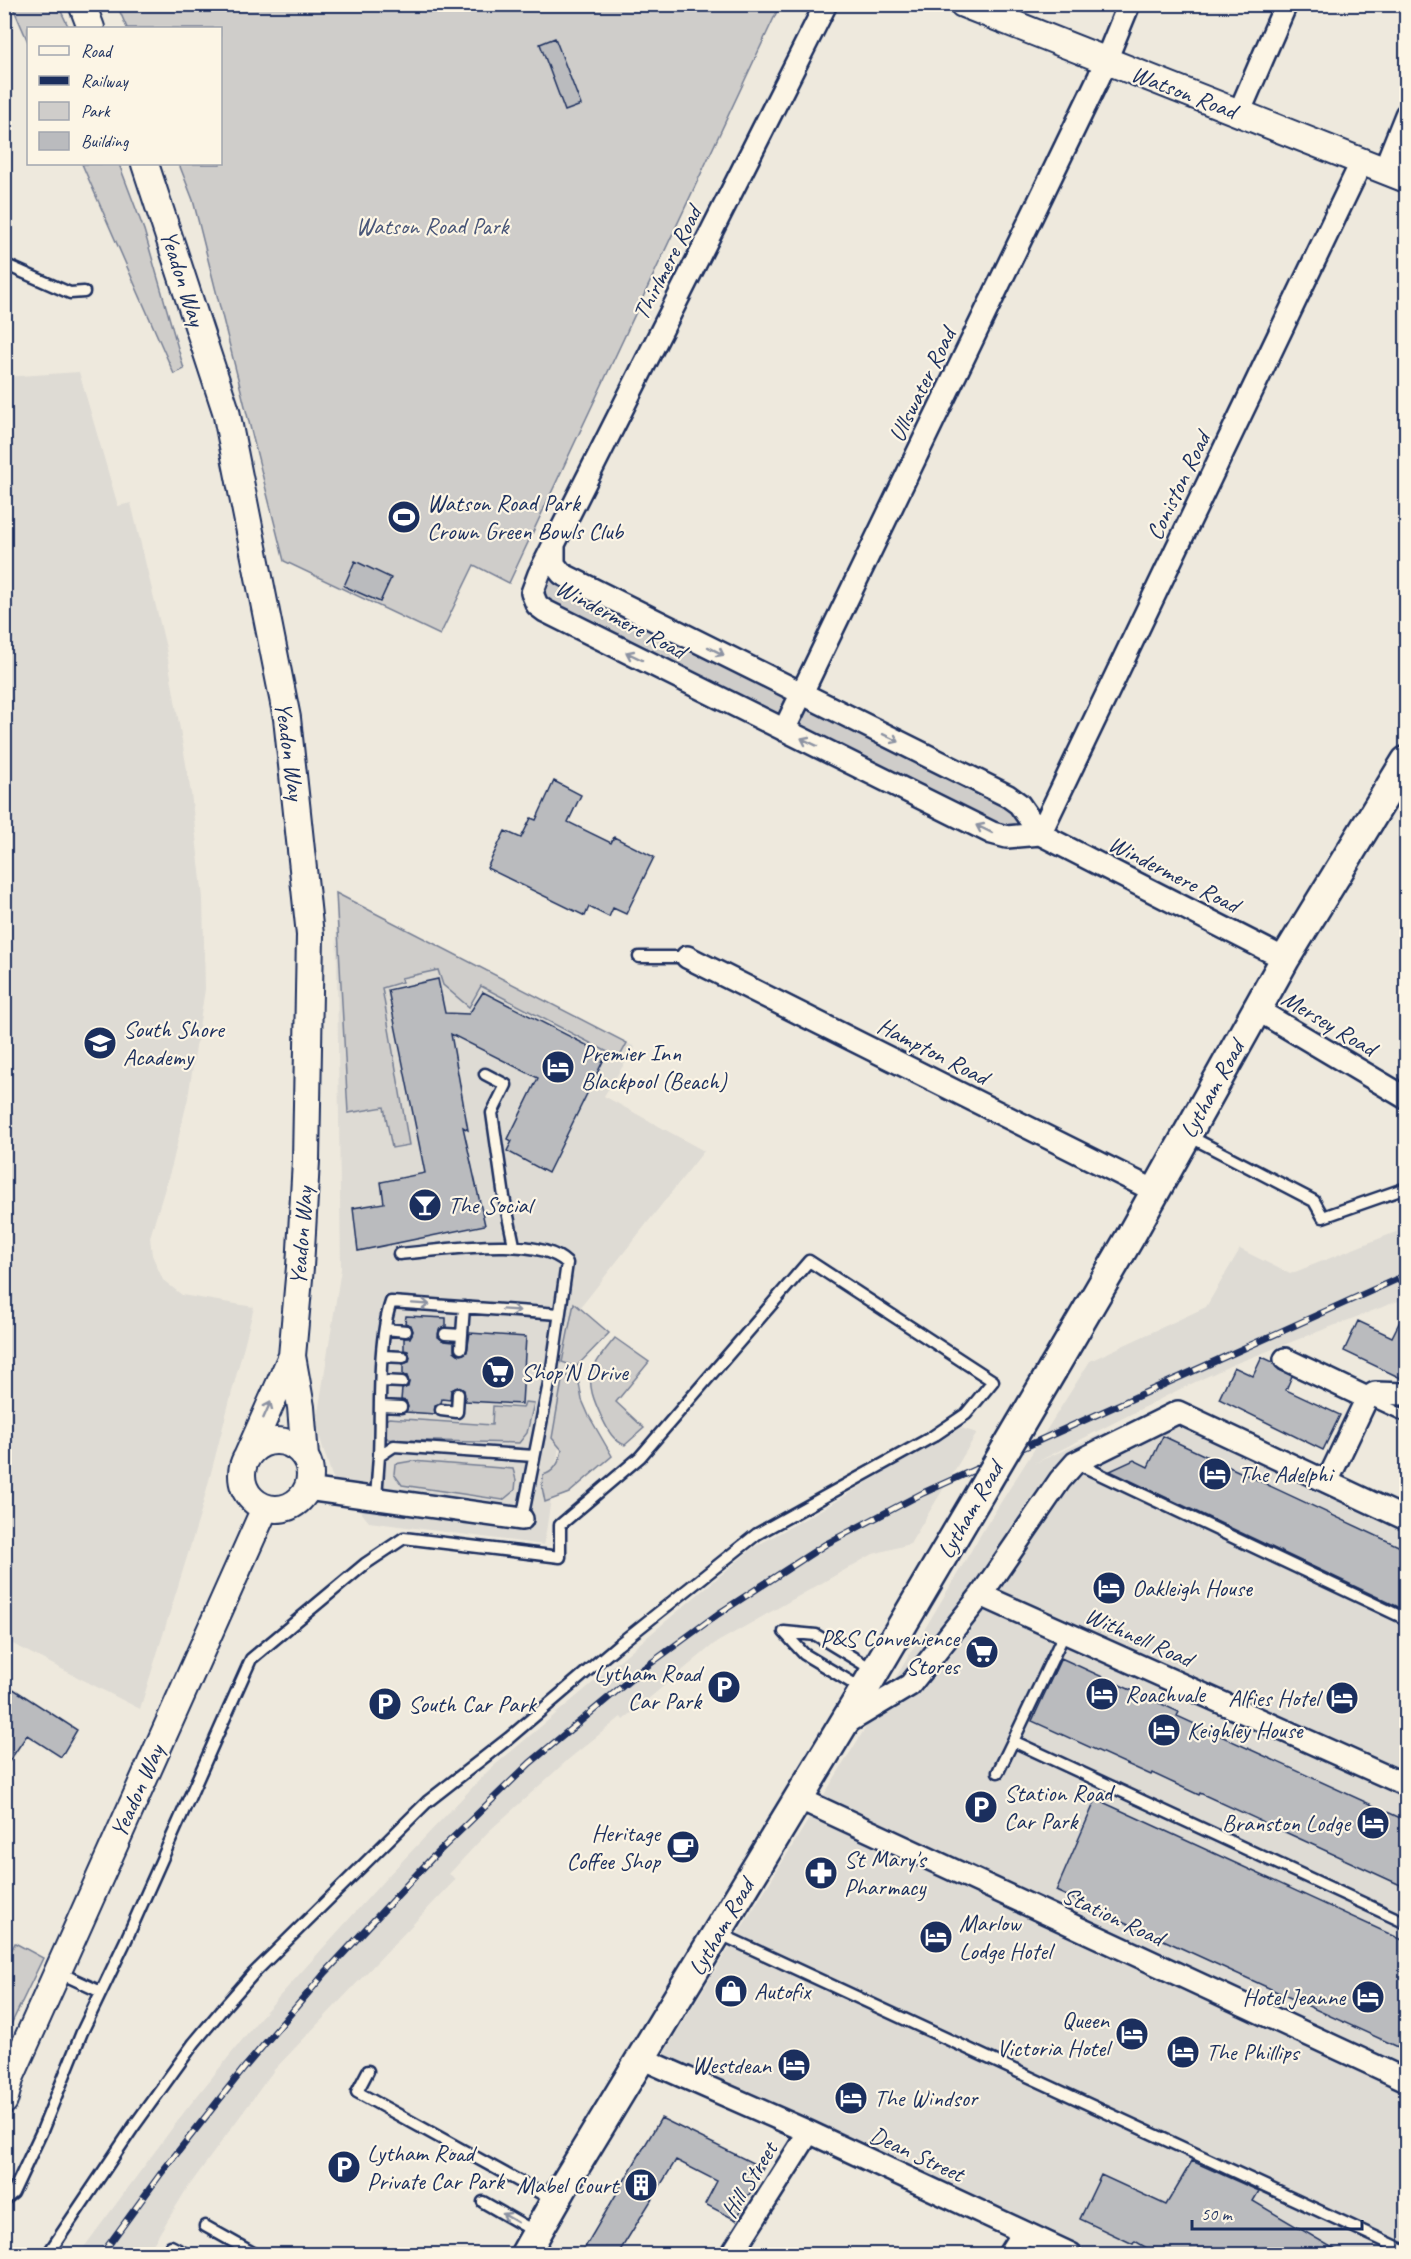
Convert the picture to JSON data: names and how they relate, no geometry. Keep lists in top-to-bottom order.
{
  "streets": {
    "main road": ["Lytham Road"],
    "street": [
      "Watson Road",
      "Thirlmere Road",
      "Yeadon Way",
      "Ullswater Road",
      "Coniston Road",
      "Windermere Road",
      "Mersey Road",
      "Hampton Road",
      "Withnell Road",
      "Station Road",
      "Dean Street",
      "Hill Street"
    ]
  },
  "crossings": [
    ["Watson Road", "Ullswater Road"],
    ["Watson Road", "Coniston Road"],
    ["Thirlmere Road", "Windermere Road"],
    ["Ullswater Road", "Windermere Road"],
    ["Coniston Road", "Windermere Road"],
    ["Windermere Road", "Lytham Road"],
    ["Mersey Road", "Lytham Road"],
    ["Hampton Road", "Lytham Road"],
    ["Lytham Road", "Station Road"],
    ["Lytham Road", "Dean Street"],
    ["Dean Street", "Hill Street"]
  ],
  "parks": ["Watson Road Park"],
  "places": {
    "sports": ["Watson Road Park Crown Green Bowls Club"],
    "school or university": ["South Shore Academy"],
    "hotel": [
      "Premier Inn Blackpool (Beach)",
      "The Adelphi",
      "Oakleigh House",
      "Roachvale",
      "Alfies Hotel",
      "Keighley House",
      "Branston Lodge",
      "Marlow Lodge Hotel",
      "Hotel Jeanne",
      "Queen Victoria Hotel",
      "The Phillips",
      "Westdean",
      "The Windsor"
    ],
    "bar": ["The Social"],
    "supermarket": ["Shop'N Drive", "P&S Convenience Stores"],
    "parking": [
      "Lytham Road Car Park",
      "South Car Park",
      "Station Road Car Park",
      "Lytham Road Private Car Park"
    ],
    "cafe": ["Heritage Coffee Shop"],
    "pharmacy": ["St Mary's Pharmacy"],
    "shop": ["Autofix"],
    "building": ["Mabel Court"]
  },
  "legend": [
    "Road",
    "Railway",
    "Park",
    "Building"
  ],
  "scale_bar": "50 m"
}
